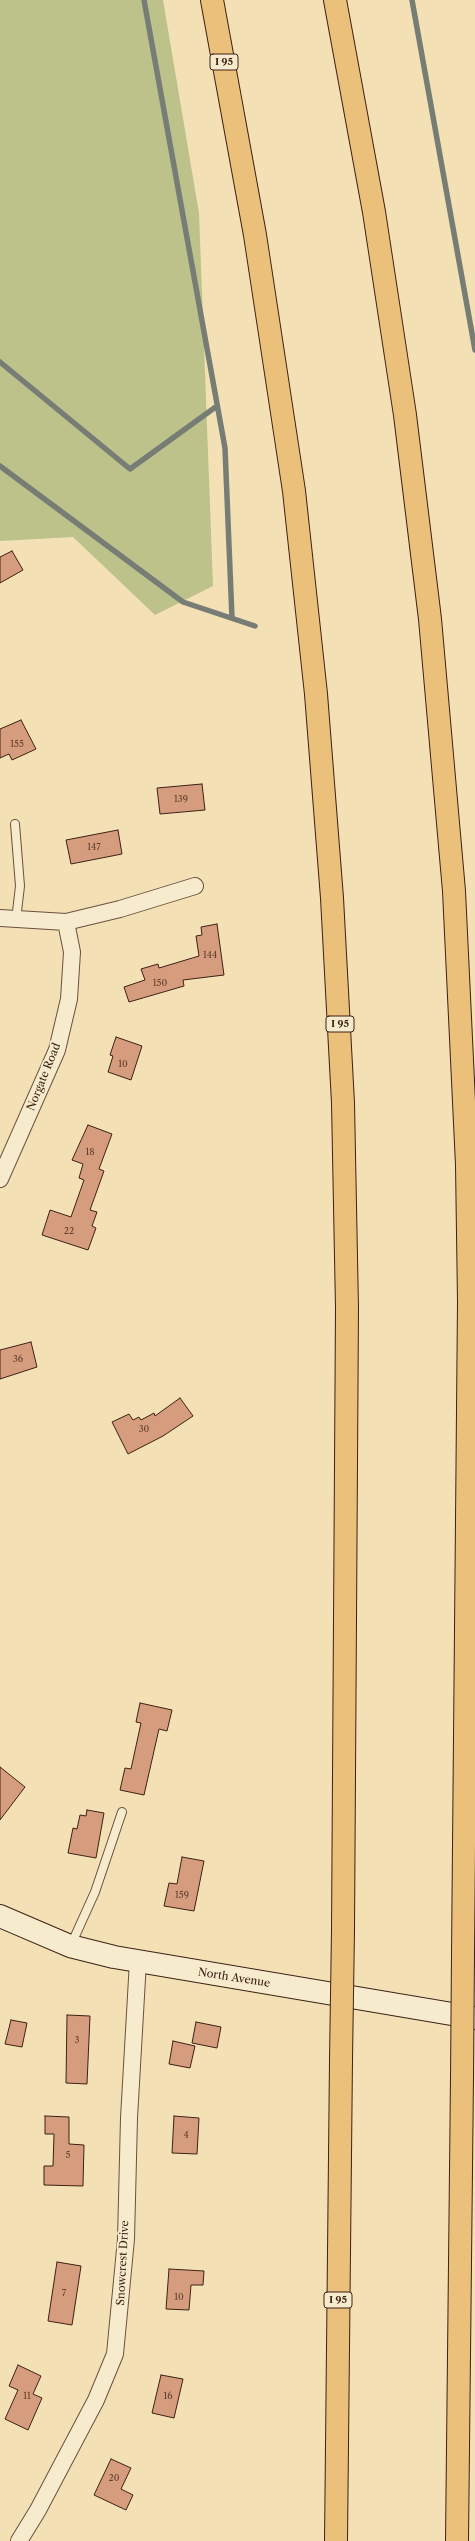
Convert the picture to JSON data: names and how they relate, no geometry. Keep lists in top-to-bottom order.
{
  "streets": {
    "highway": ["I 95"],
    "main road": ["North Avenue"],
    "street": ["Norgate Road", "Snowcrest Drive"]
  },
  "crossings": [
    ["North Avenue", "Snowcrest Drive"]
  ],
  "house_numbers": [
    "155",
    "139",
    "147",
    "144",
    "150",
    "10",
    "18",
    "22",
    "36",
    "30",
    "159",
    "3",
    "4",
    "5",
    "7",
    "10",
    "11",
    "16",
    "20"
  ]
}
